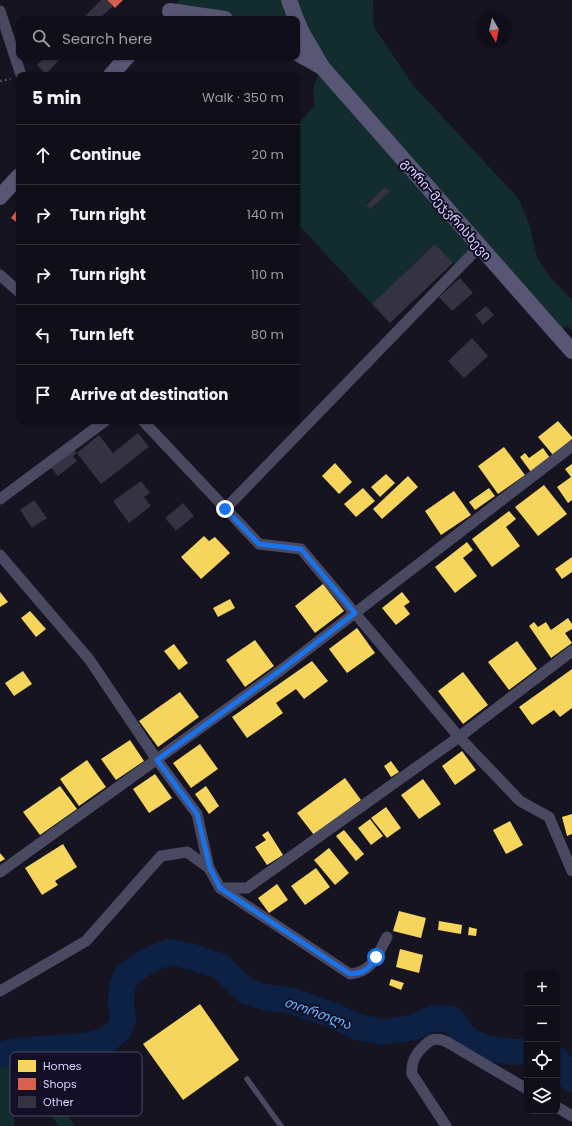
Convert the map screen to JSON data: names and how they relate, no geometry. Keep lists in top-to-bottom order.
{
  "streets": {
    "main road": ["გორი-მეჯვრისხევი"]
  },
  "water": ["თორთლა"],
  "legend": ["Homes", "Shops", "Other"],
  "north": "bottom",
  "page": {
    "search": "Search here",
    "heading": ["5 min", "Walk · 350 m"],
    "list": [
      ["Continue", "20 m"],
      ["Turn right", "140 m"],
      ["Turn right", "110 m"],
      ["Turn left", "80 m"],
      "Arrive at destination"
    ],
    "map_buttons": ["+", "−"]
  }
}
